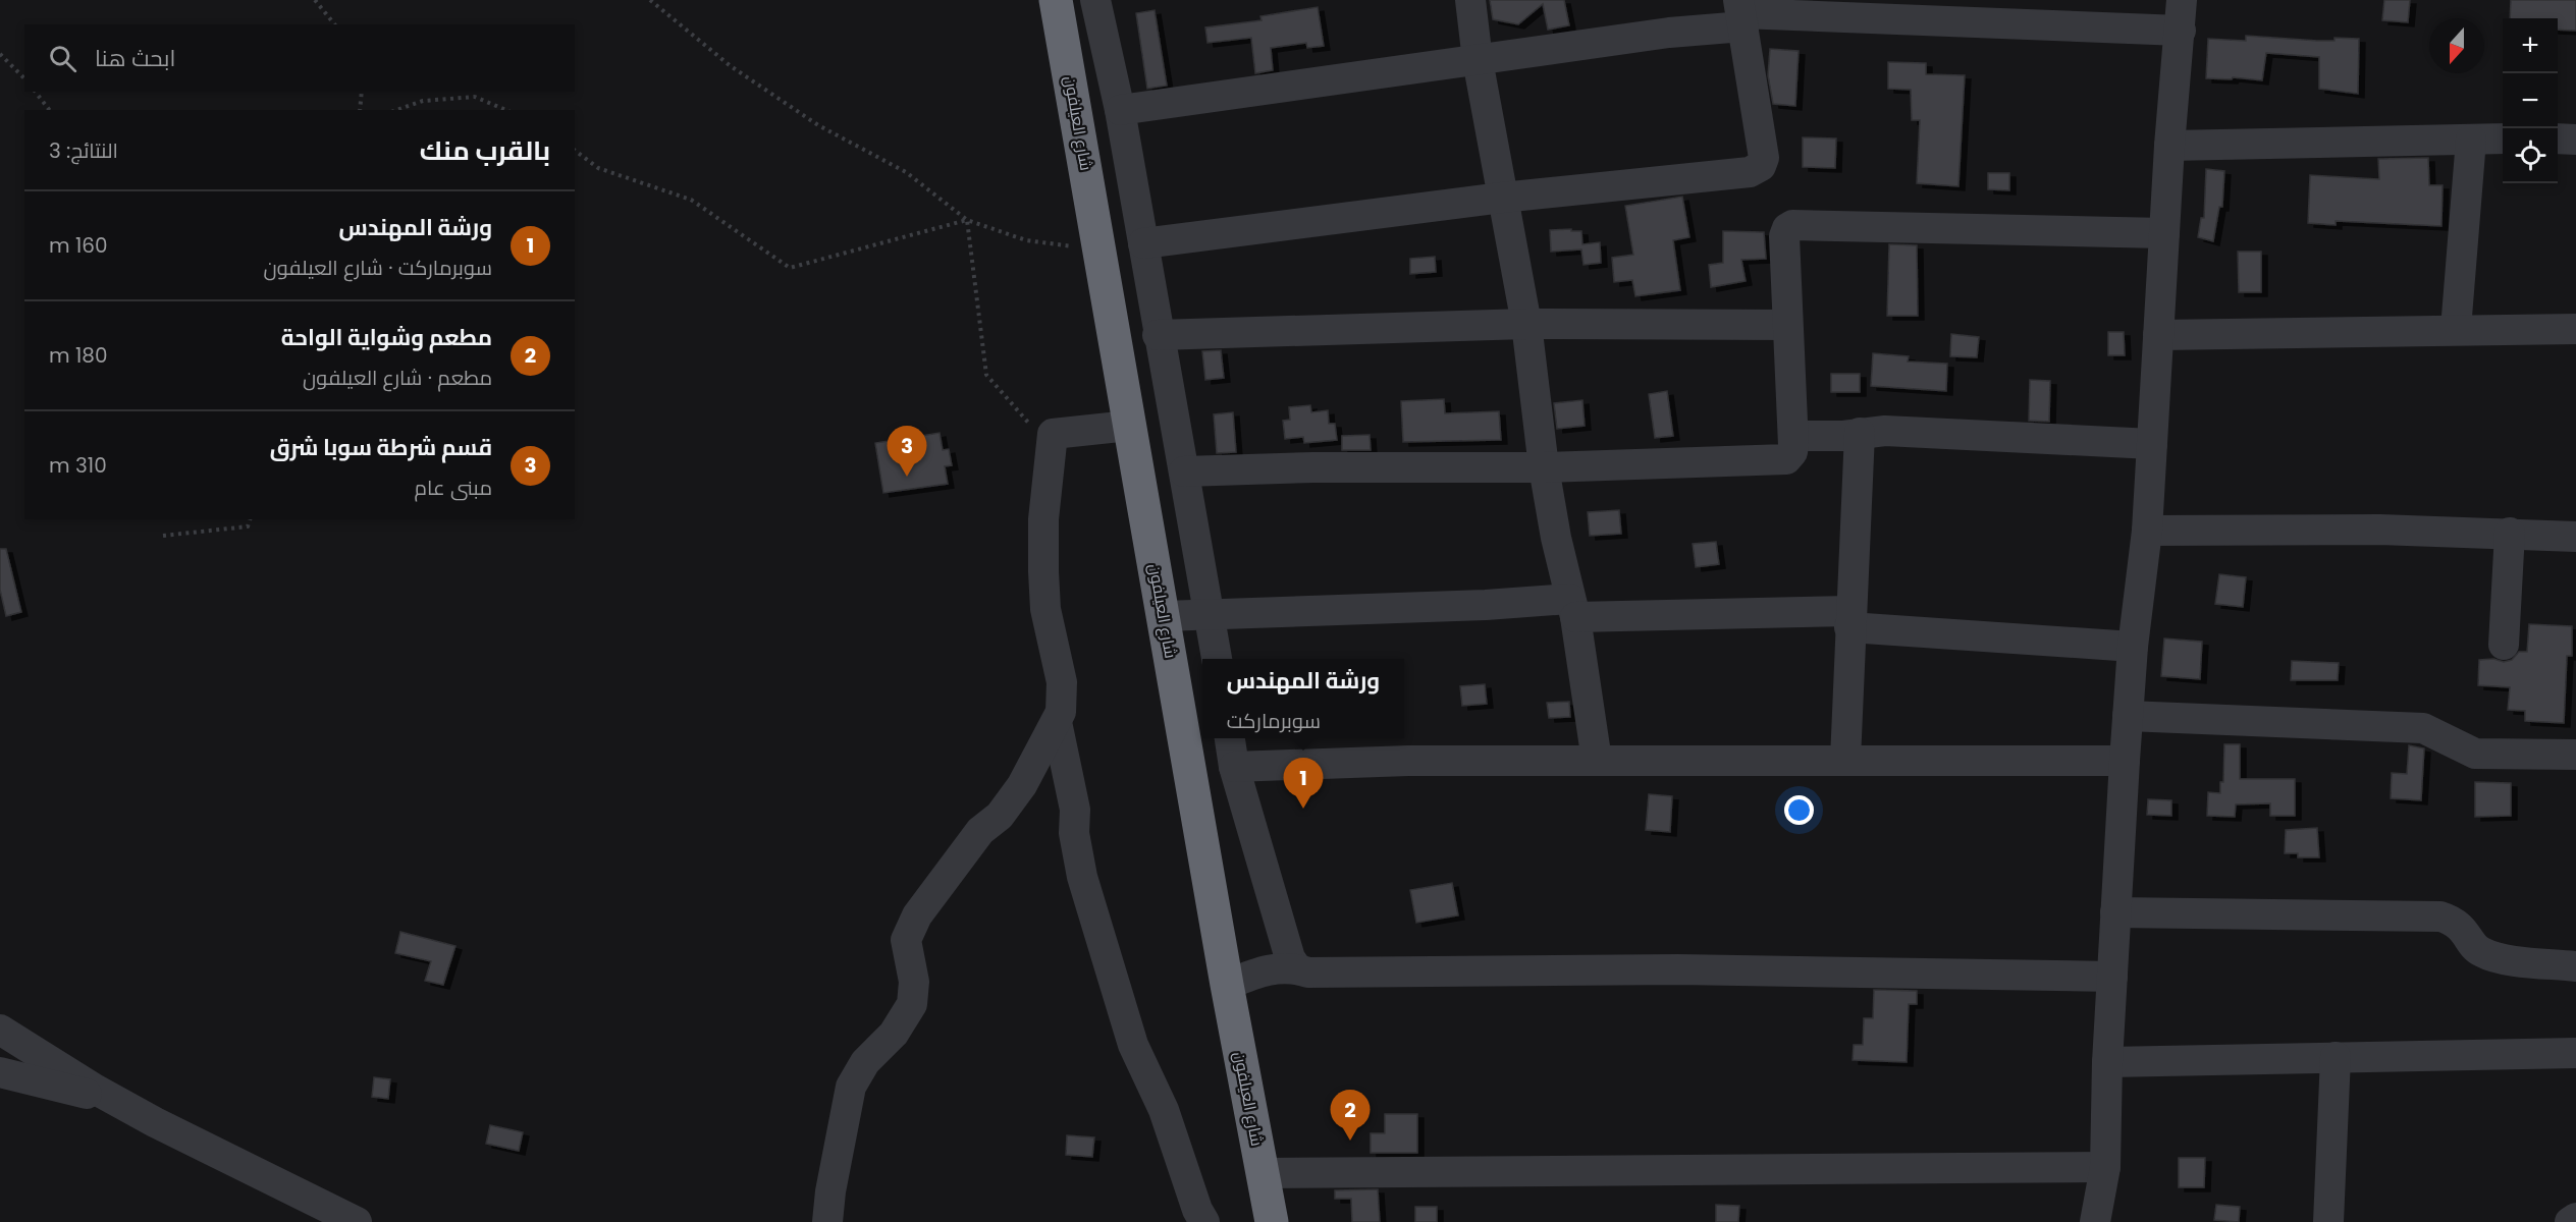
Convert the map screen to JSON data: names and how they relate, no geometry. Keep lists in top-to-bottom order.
{
  "streets": {
    "highway": ["شارع العيلفون"]
  },
  "north": "bottom",
  "page": {
    "map_buttons": ["+", "−"],
    "search": "ابحث هنا",
    "heading": ["بالقرب منك", "النتائج: 3"],
    "list": [
      {
        "mark": "1",
        "name": "ورشة المهندس",
        "note": "سوبرماركت · شارع العيلفون",
        "value": "160 m"
      },
      {
        "mark": "2",
        "name": "مطعم وشواية الواحة",
        "note": "مطعم · شارع العيلفون",
        "value": "180 m"
      },
      {
        "mark": "3",
        "name": "قسم شرطة سوبا شرق",
        "note": "مبنى عام",
        "value": "310 m"
      }
    ],
    "pins": ["3", "1", "2"],
    "popup": ["ورشة المهندس", "سوبرماركت"]
  }
}
